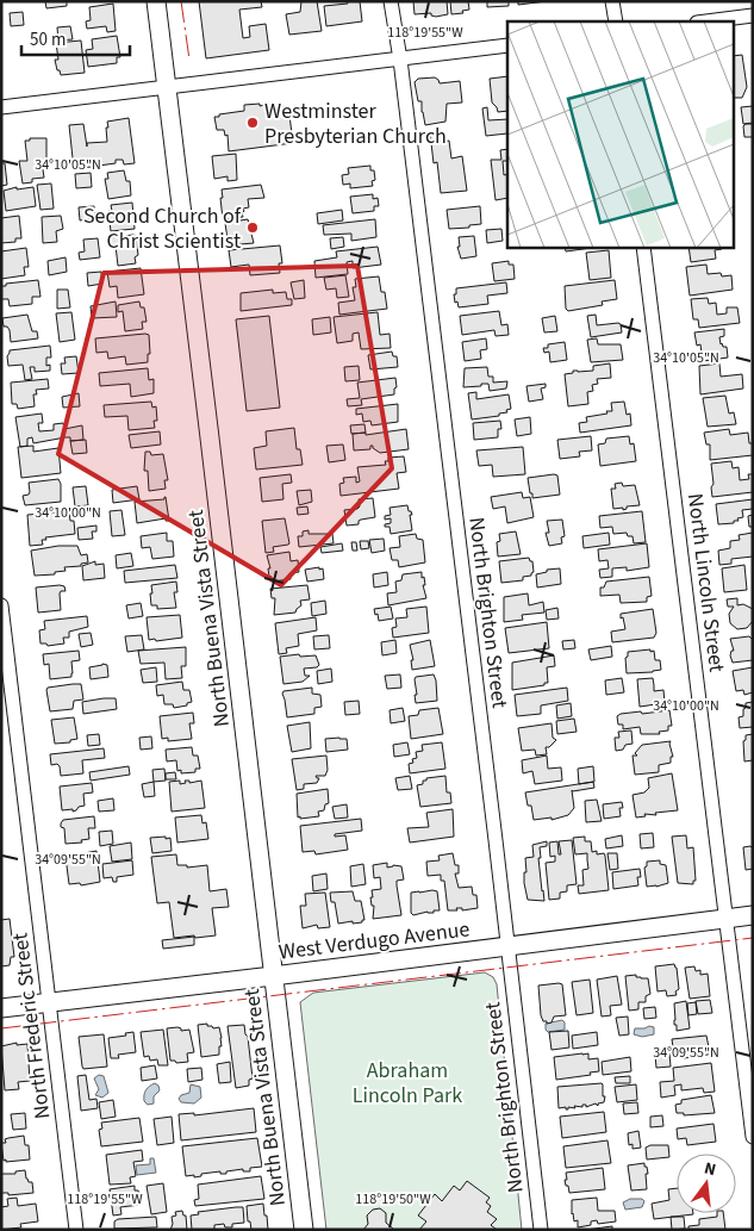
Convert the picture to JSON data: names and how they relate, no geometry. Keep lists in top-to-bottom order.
{
  "streets": {
    "main road": ["North Buena Vista Street", "West Verdugo Avenue"],
    "street": ["North Lincoln Street", "North Brighton Street", "North Frederic Street"]
  },
  "crossings": [
    ["North Lincoln Street", "West Verdugo Avenue"],
    ["North Brighton Street", "West Verdugo Avenue"],
    ["North Buena Vista Street", "West Verdugo Avenue"],
    ["West Verdugo Avenue", "North Frederic Street"]
  ],
  "parks": ["Abraham Lincoln Park"],
  "places": ["Westminster Presbyterian Church", "Second Church of Christ Scientist"],
  "scale_bar": "50 m",
  "north": "top",
  "coordinates": [
    "118°19'55\"W",
    "34°10'05\"N",
    "34°10'00\"N",
    "34°09'55\"N",
    "118°19'50\"W"
  ]
}
